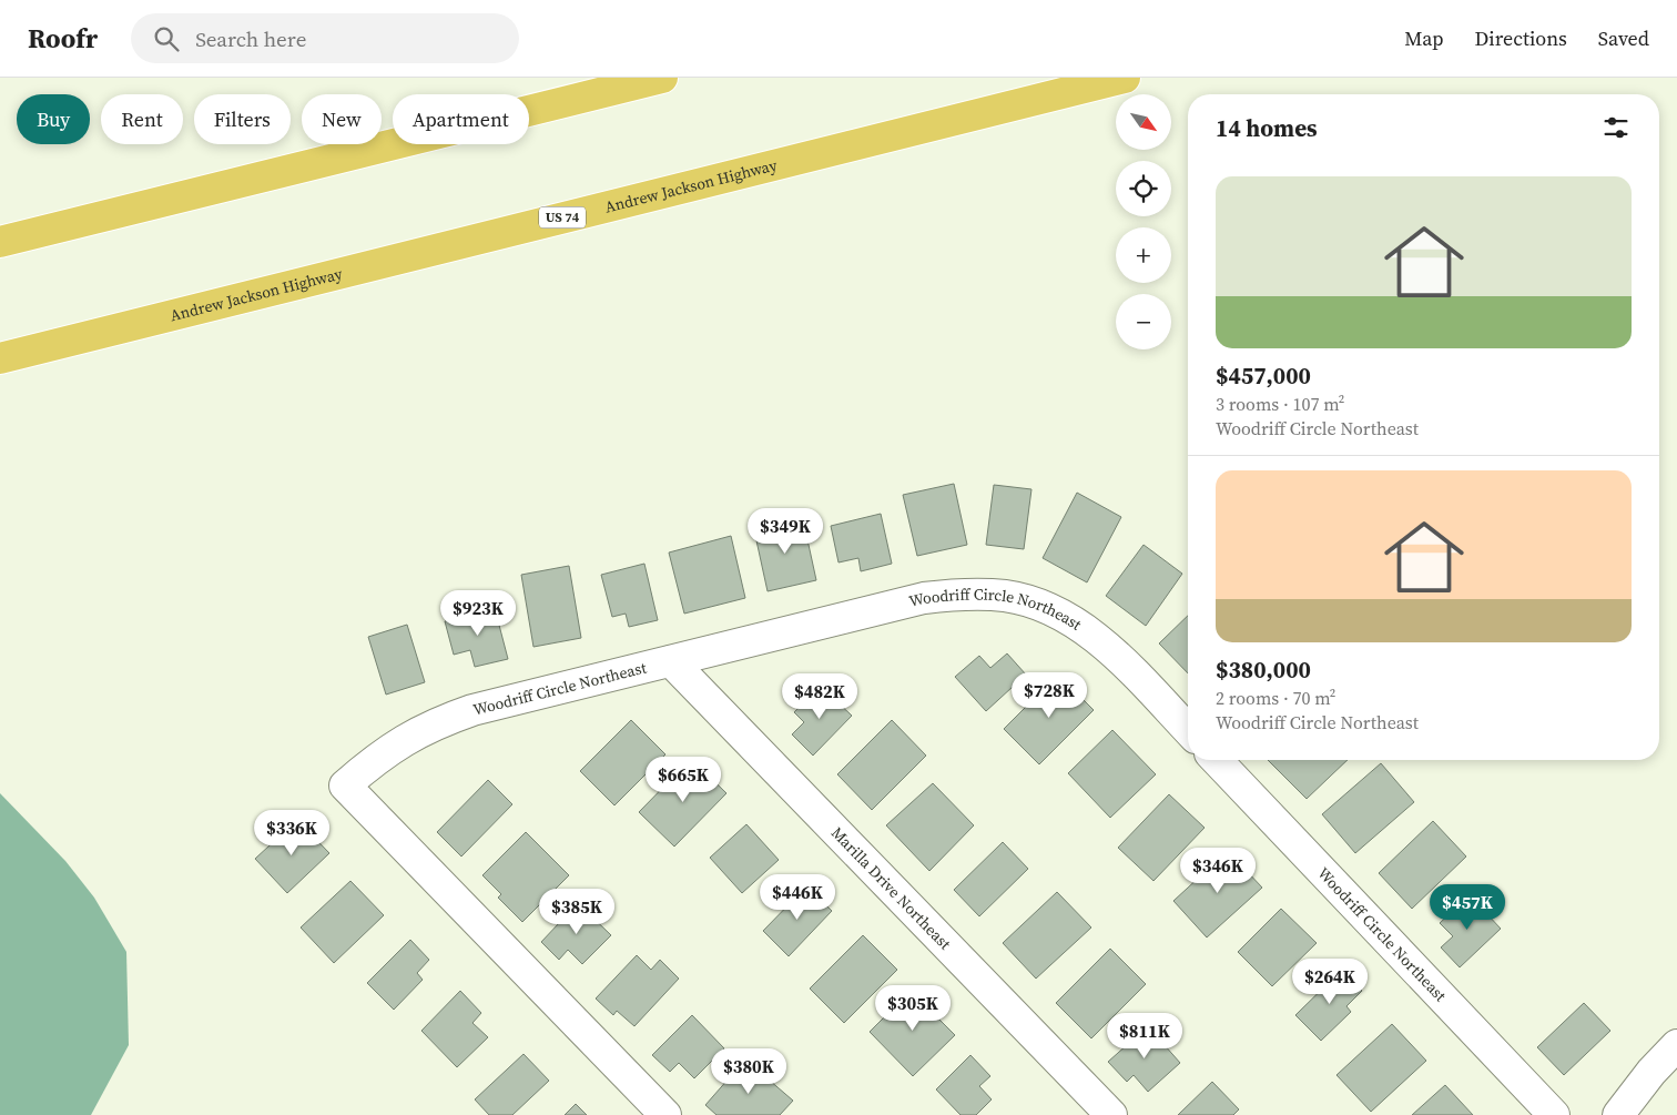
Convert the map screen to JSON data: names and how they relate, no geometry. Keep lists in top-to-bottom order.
{
  "streets": {
    "highway": ["Andrew Jackson Highway", "US 74"],
    "street": ["Woodriff Circle Northeast", "Marilla Drive Northeast"]
  },
  "crossings": [
    ["Woodriff Circle Northeast", "Marilla Drive Northeast"]
  ],
  "north": "bottom right",
  "page": {
    "header": "Roofr",
    "search": "Search here",
    "nav": ["Map", "Directions", "Saved"],
    "map_buttons": ["+", "−"],
    "chip": [
      "Buy",
      "Rent",
      "Filters",
      "New",
      "Apartment"
    ],
    "heading": "14 homes",
    "list": [
      {
        "name": "$457,000",
        "note": "3 rooms · 107 m² · Woodriff Circle Northeast"
      },
      {
        "name": "$380,000",
        "note": "2 rooms · 70 m² · Woodriff Circle Northeast"
      }
    ],
    "price": [
      "$349K",
      "$923K",
      "$728K",
      "$482K",
      "$665K",
      "$336K",
      "$346K",
      "$446K",
      "$457K",
      "$385K",
      "$264K",
      "$305K",
      "$811K",
      "$380K"
    ]
  }
}
